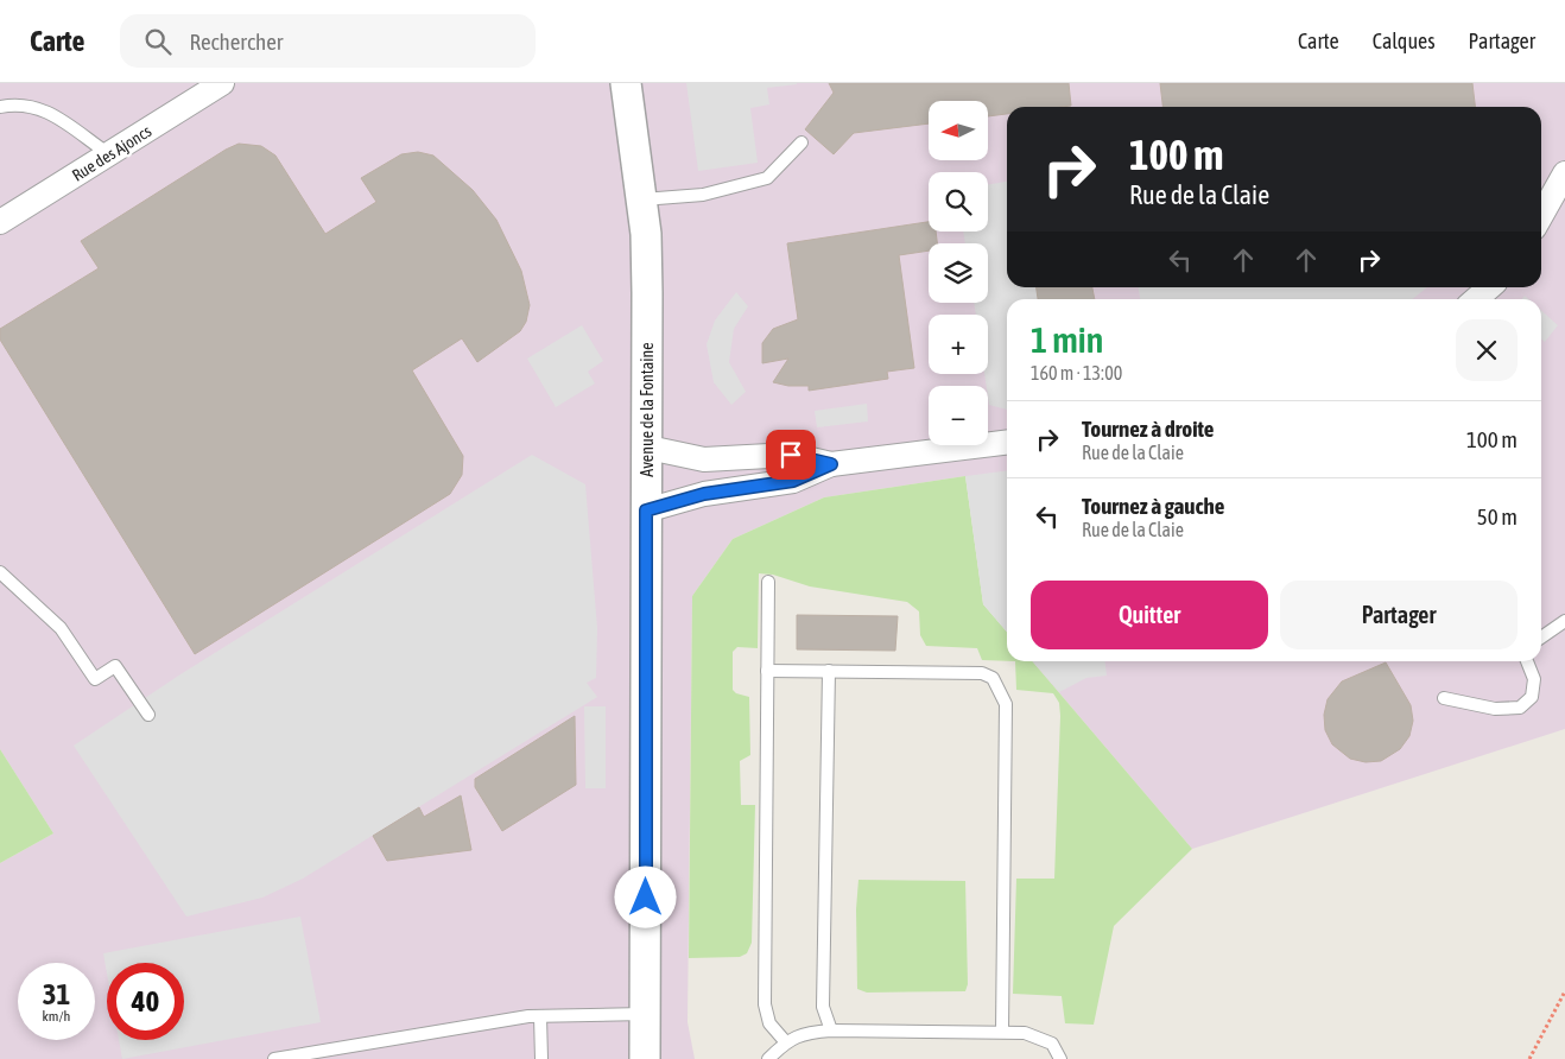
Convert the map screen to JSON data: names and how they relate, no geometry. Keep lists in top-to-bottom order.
{
  "streets": {
    "street": ["Rue des Ajoncs", "Avenue de la Fontaine"]
  },
  "north": "left",
  "page": {
    "header": "Carte",
    "search": "Rechercher",
    "nav": ["Carte", "Calques", "Partager"],
    "map_buttons": ["+", "−"],
    "turn": ["100 m", "Rue de la Claie"],
    "heading": ["1 min", "160 m · 13:00"],
    "list": [
      {
        "name": "Tournez à droite",
        "note": "Rue de la Claie",
        "value": "100 m"
      },
      {
        "name": "Tournez à gauche",
        "note": "Rue de la Claie",
        "value": "50 m"
      }
    ],
    "buttons": ["Quitter", "Partager"],
    "speed": "31 km/h",
    "limit": "40"
  }
}
